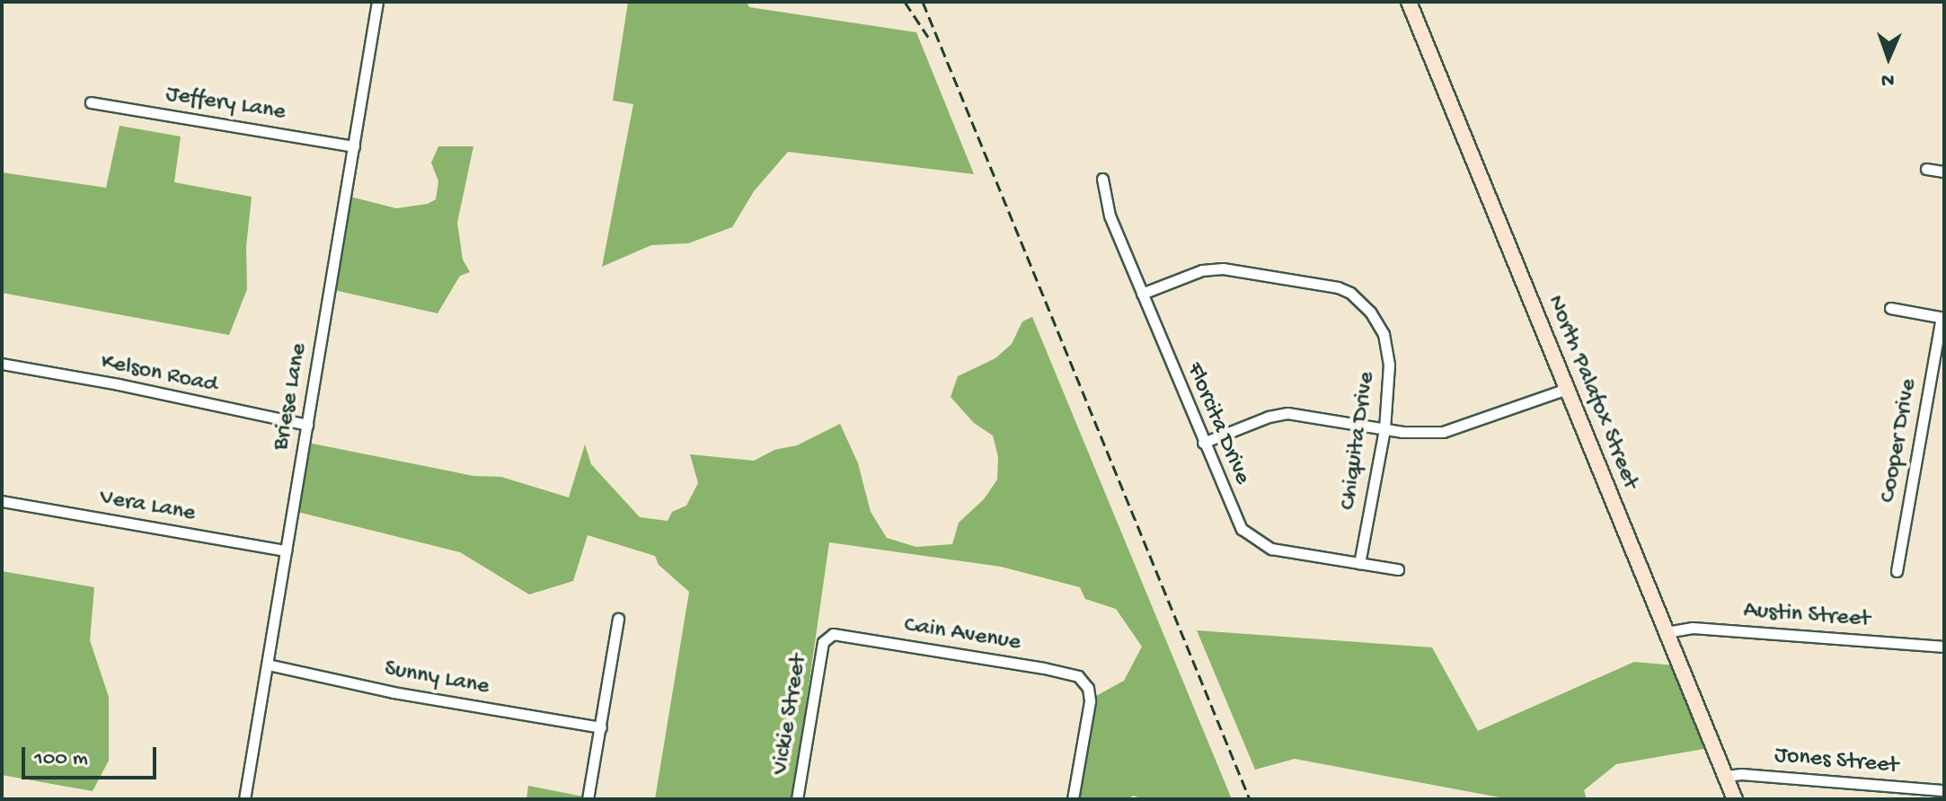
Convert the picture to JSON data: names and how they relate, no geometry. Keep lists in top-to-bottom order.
{
  "streets": {
    "main road": ["North Palafox Street"],
    "street": [
      "Jeffery Lane",
      "Kelson Road",
      "Briese Lane",
      "Florcita Drive",
      "Chiquita Drive",
      "Cooper Drive",
      "Vera Lane",
      "Austin Street",
      "Cain Avenue",
      "Sunny Lane",
      "Vickie Street",
      "Jones Street"
    ]
  },
  "crossings": [
    ["Jeffery Lane", "Briese Lane"],
    ["Kelson Road", "Briese Lane"],
    ["North Palafox Street", "Austin Street"],
    ["North Palafox Street", "Jones Street"],
    ["Briese Lane", "Vera Lane"],
    ["Briese Lane", "Sunny Lane"],
    ["Florcita Drive", "Chiquita Drive"],
    ["Cain Avenue", "Vickie Street"]
  ],
  "scale_bar": "100 m",
  "north": "bottom"
}
